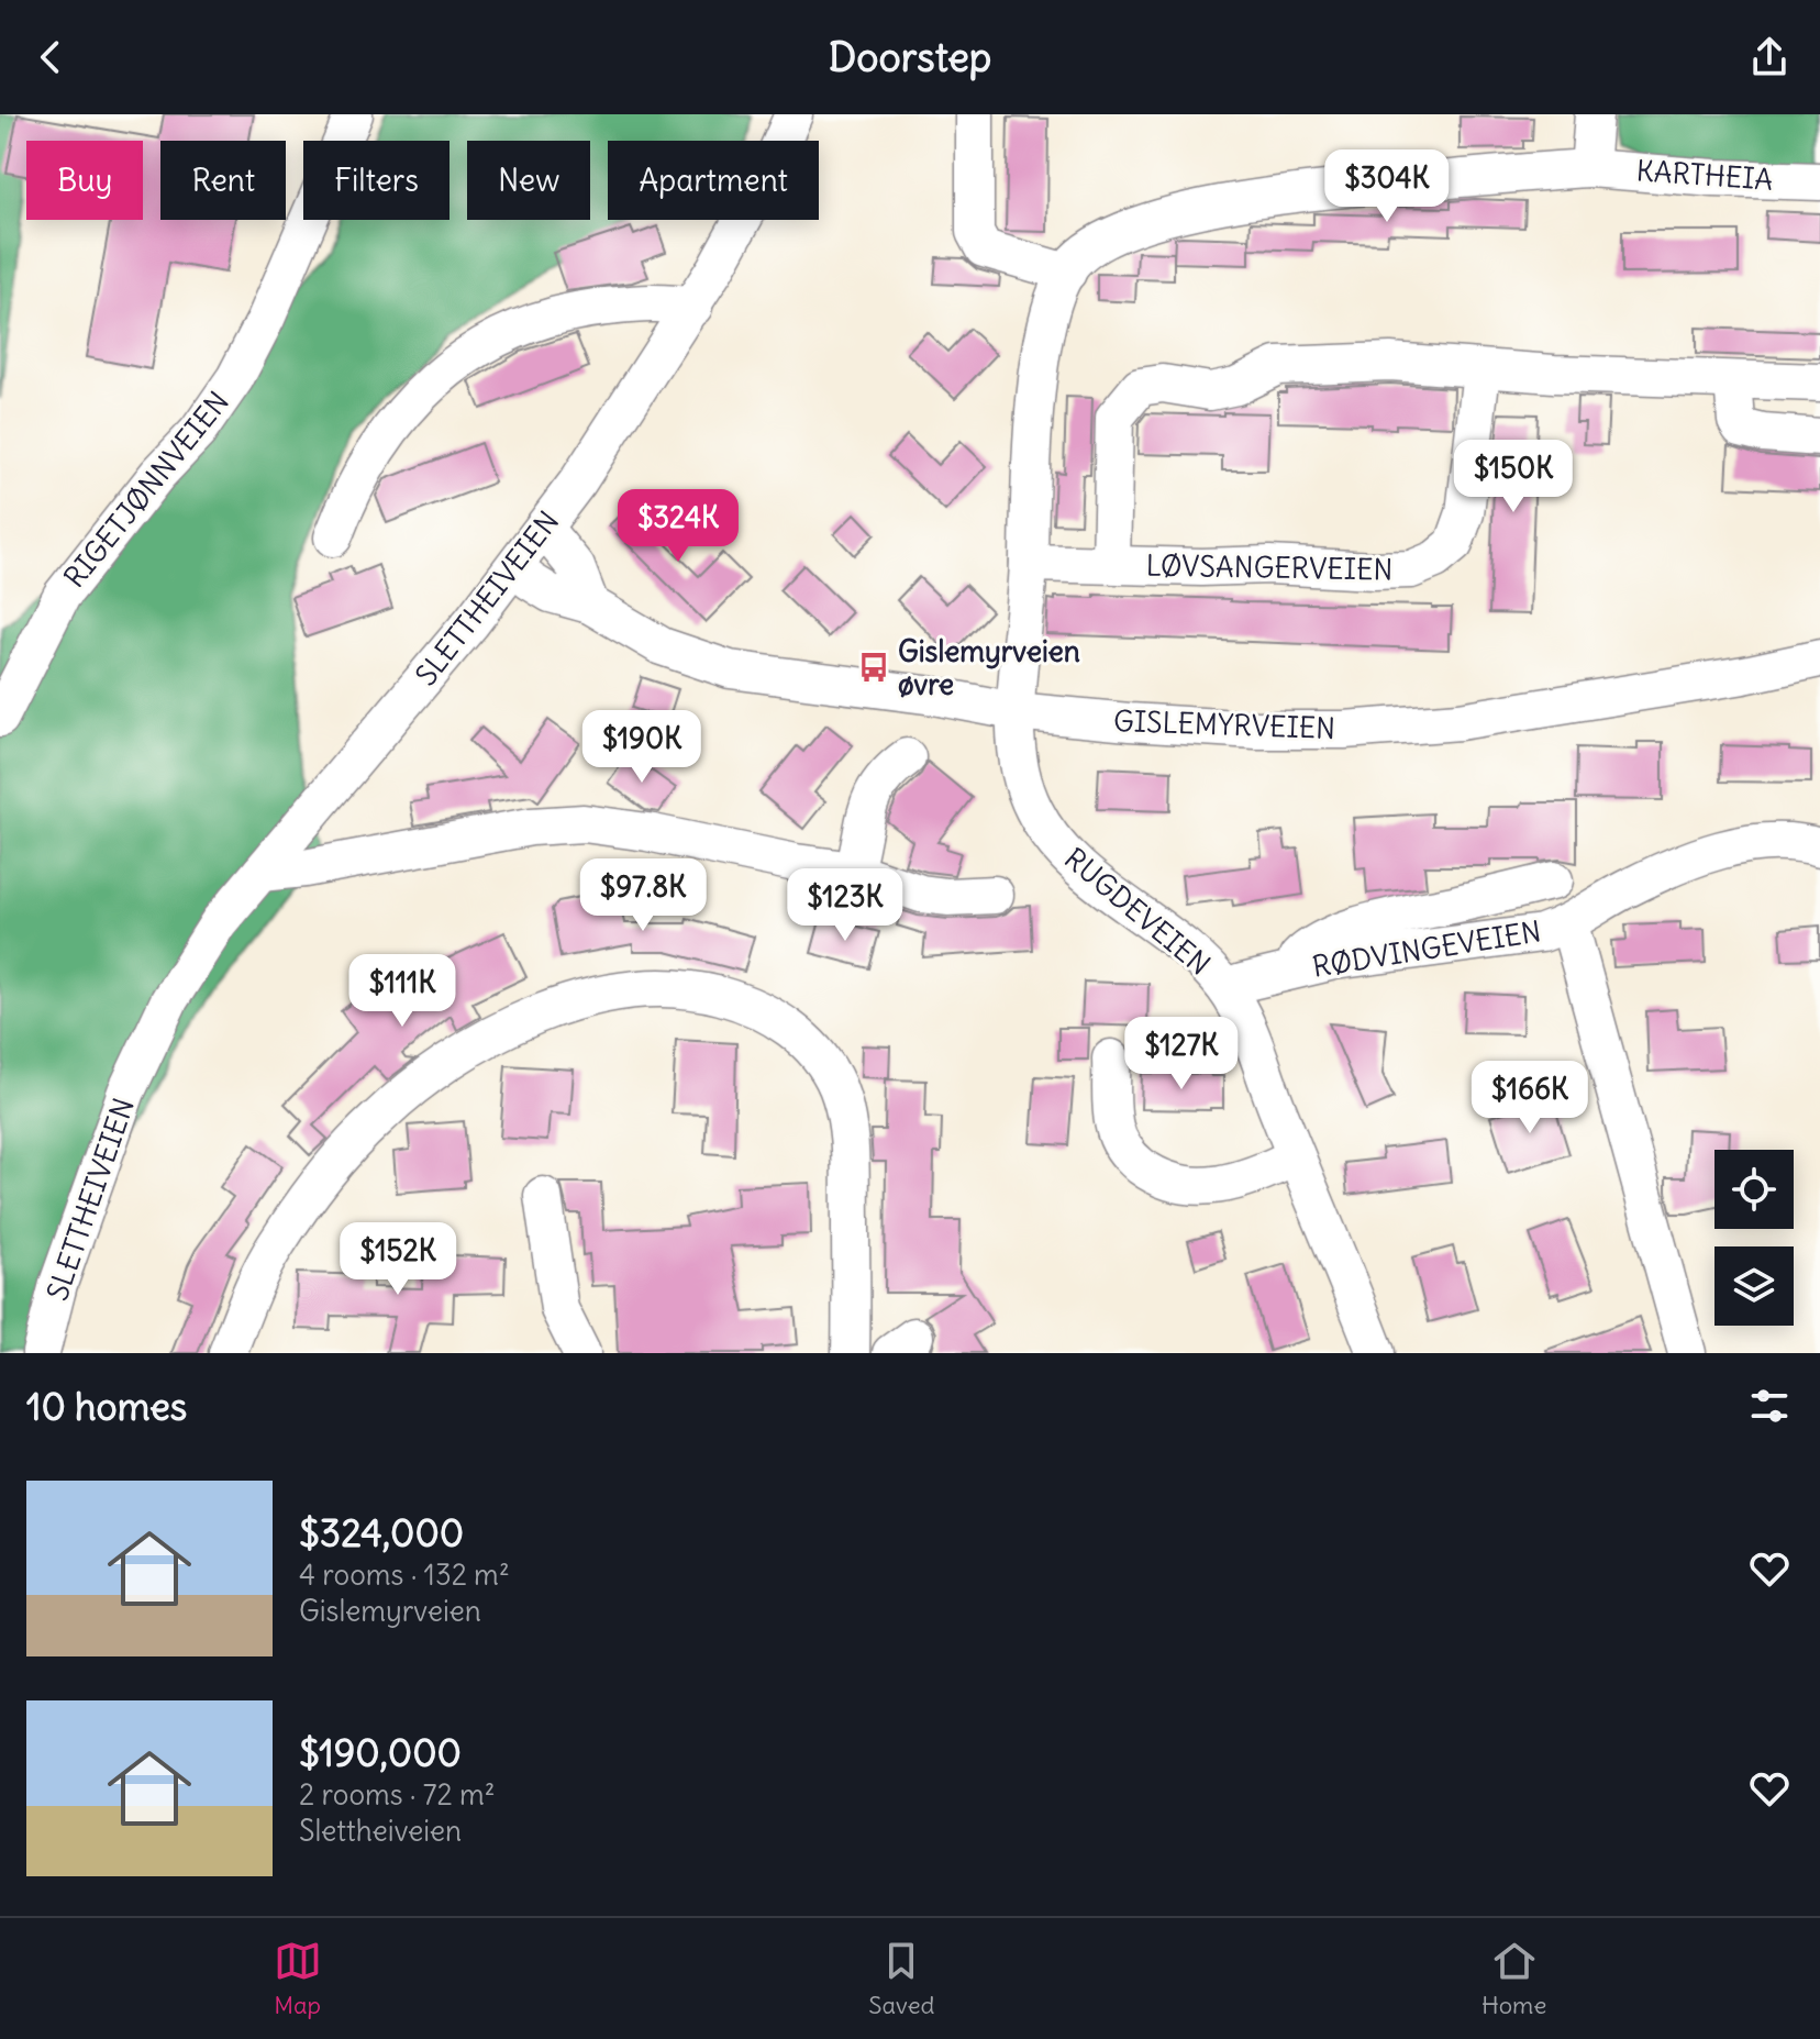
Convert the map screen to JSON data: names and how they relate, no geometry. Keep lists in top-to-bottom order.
{
  "streets": {
    "street": [
      "KARTHEIA",
      "RIGETJØNNVEIEN",
      "LØVSANGERVEIEN",
      "SLETTHEIVEIEN",
      "GISLEMYRVEIEN",
      "RUGDEVEIEN",
      "RØDVINGEVEIEN"
    ]
  },
  "crossings": [
    ["SLETTHEIVEIEN", "GISLEMYRVEIEN"],
    ["GISLEMYRVEIEN", "RUGDEVEIEN"],
    ["RUGDEVEIEN", "RØDVINGEVEIEN"]
  ],
  "places": {
    "bus stop": ["Gislemyrveien øvre"]
  },
  "page": {
    "header": "Doorstep",
    "chip": [
      "Buy",
      "Rent",
      "Filters",
      "New",
      "Apartment"
    ],
    "price": [
      "$304K",
      "$150K",
      "$324K",
      "$190K",
      "$97.8K",
      "$123K",
      "$111K",
      "$127K",
      "$166K",
      "$152K"
    ],
    "heading": "10 homes",
    "list": [
      {
        "name": "$324,000",
        "note": "4 rooms · 132 m² · Gislemyrveien"
      },
      {
        "name": "$190,000",
        "note": "2 rooms · 72 m² · Slettheiveien"
      }
    ],
    "tabs": ["Map", "Saved", "Home"]
  }
}
